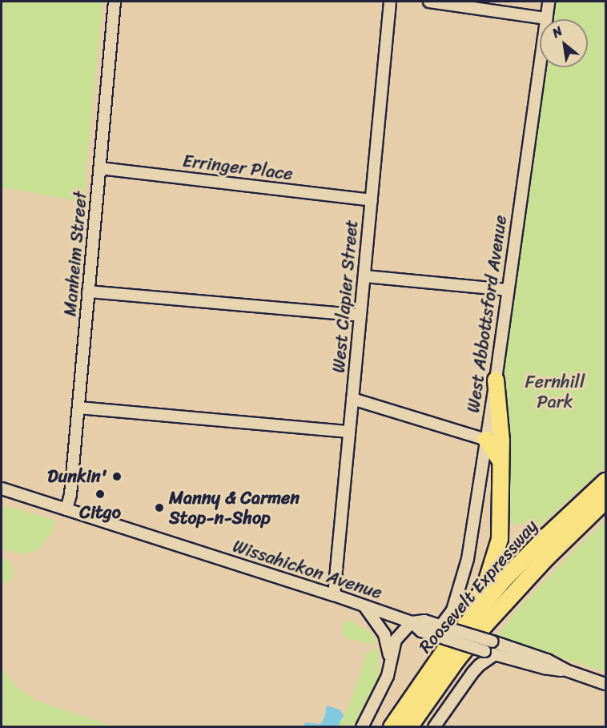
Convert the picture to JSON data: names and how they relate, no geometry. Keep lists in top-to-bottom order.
{
  "streets": {
    "highway": ["Roosevelt Expressway"],
    "street": [
      "Erringer Place",
      "Manheim Street",
      "West Clapier Street",
      "West Abbottsford Avenue",
      "Wissahickon Avenue"
    ]
  },
  "crossings": [
    ["Erringer Place", "Manheim Street"],
    ["Erringer Place", "West Clapier Street"],
    ["Manheim Street", "Wissahickon Avenue"],
    ["West Clapier Street", "Wissahickon Avenue"],
    ["West Abbottsford Avenue", "Wissahickon Avenue"]
  ],
  "parks": ["Fernhill Park"],
  "places": ["Dunkin'", "Citgo", "Manny & Carmen Stop-n-Shop"],
  "north": "top left"
}
